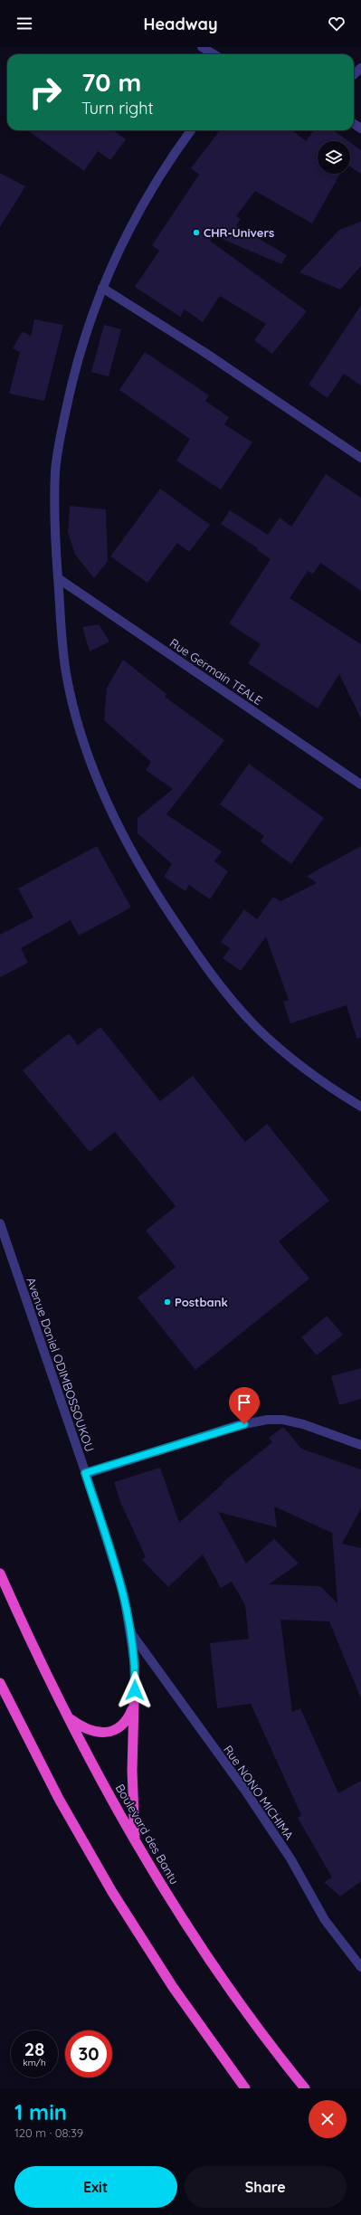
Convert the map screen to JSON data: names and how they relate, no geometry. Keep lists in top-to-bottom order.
{
  "streets": {
    "highway": ["Boulevard des Bantu"],
    "street": ["Rue Germain TEALE", "Avenue Daniel ODIMBOSSOUKOU", "Rue NONO MICHIMA"]
  },
  "crossings": [
    ["Avenue Daniel ODIMBOSSOUKOU", "Rue NONO MICHIMA"]
  ],
  "places": ["CHR-Univers", "Postbank"],
  "page": {
    "header": "Headway",
    "turn": ["70 m", "Turn right"],
    "speed": "28 km/h",
    "limit": "30",
    "heading": ["1 min", "120 m · 08:39"],
    "buttons": ["Exit", "Share"]
  }
}
